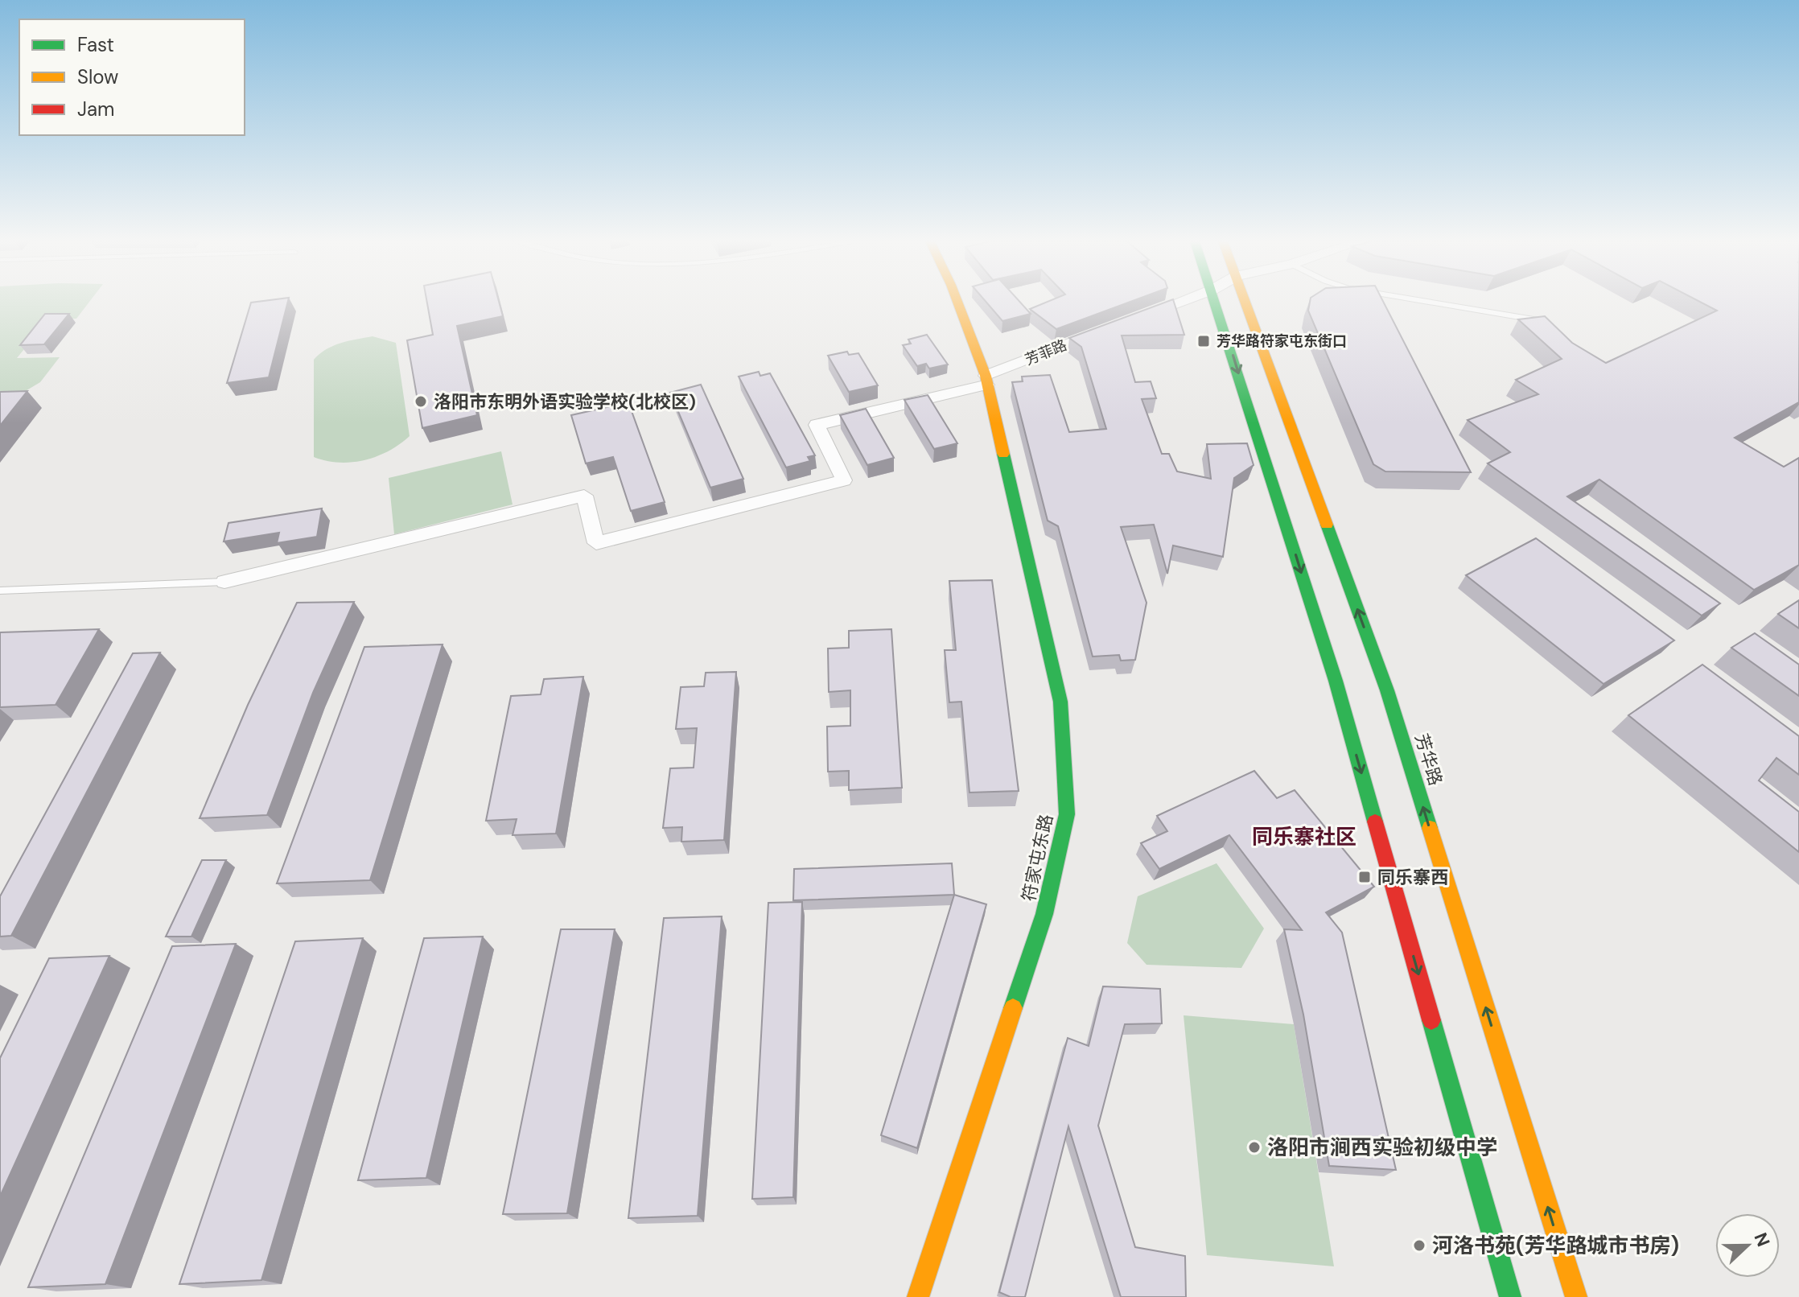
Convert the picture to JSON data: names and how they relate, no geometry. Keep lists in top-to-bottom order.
{
  "streets": {
    "main road": ["芳华路", "符家屯东路"],
    "street": ["芳菲路"]
  },
  "crossings": [
    ["芳菲路", "符家屯东路"]
  ],
  "districts": ["同乐寨社区"],
  "places": {
    "transit": ["芳华路符家屯东街口", "同乐寨西"],
    "other": ["洛阳市东明外语实验学校(北校区)", "洛阳市涧西实验初级中学", "河洛书苑(芳华路城市书房)"]
  },
  "legend": ["Fast", "Slow", "Jam"],
  "north": "right"
}
